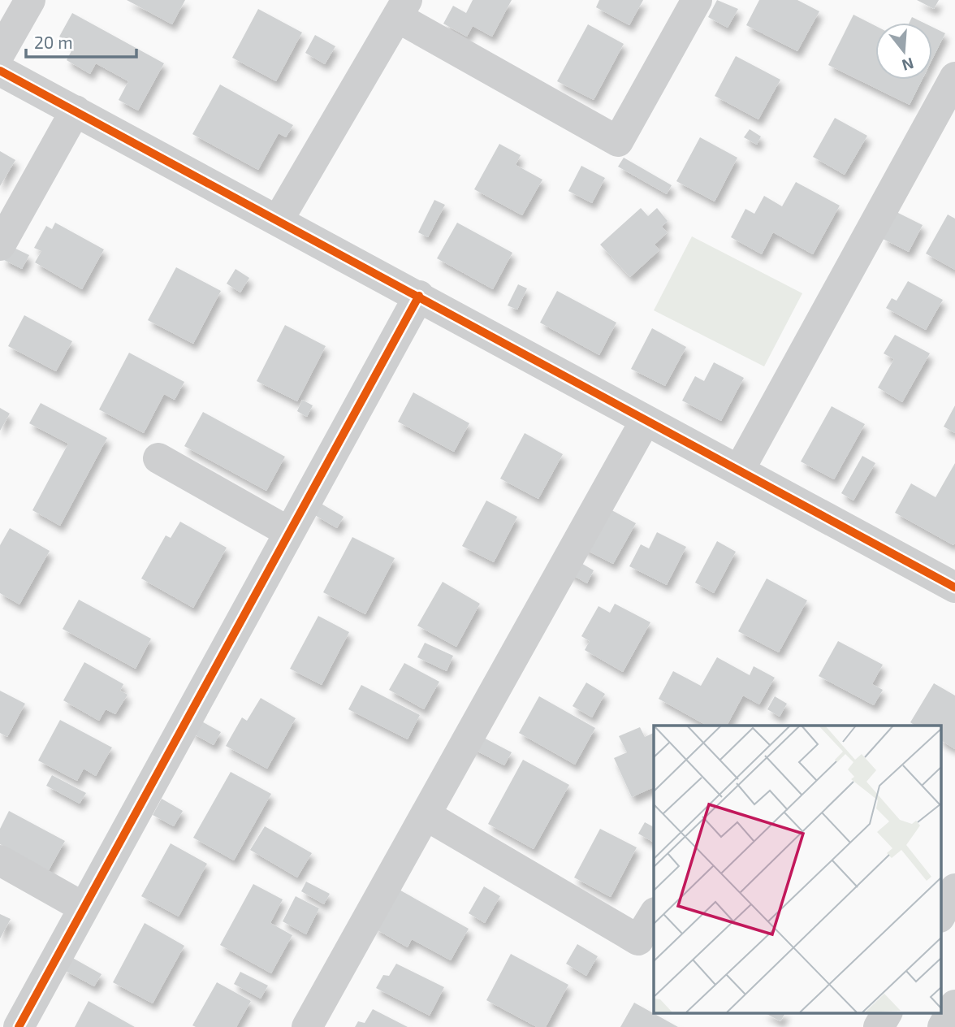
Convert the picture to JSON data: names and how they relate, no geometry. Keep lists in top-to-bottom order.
{
  "scale_bar": "20 m",
  "north": "bottom"
}
